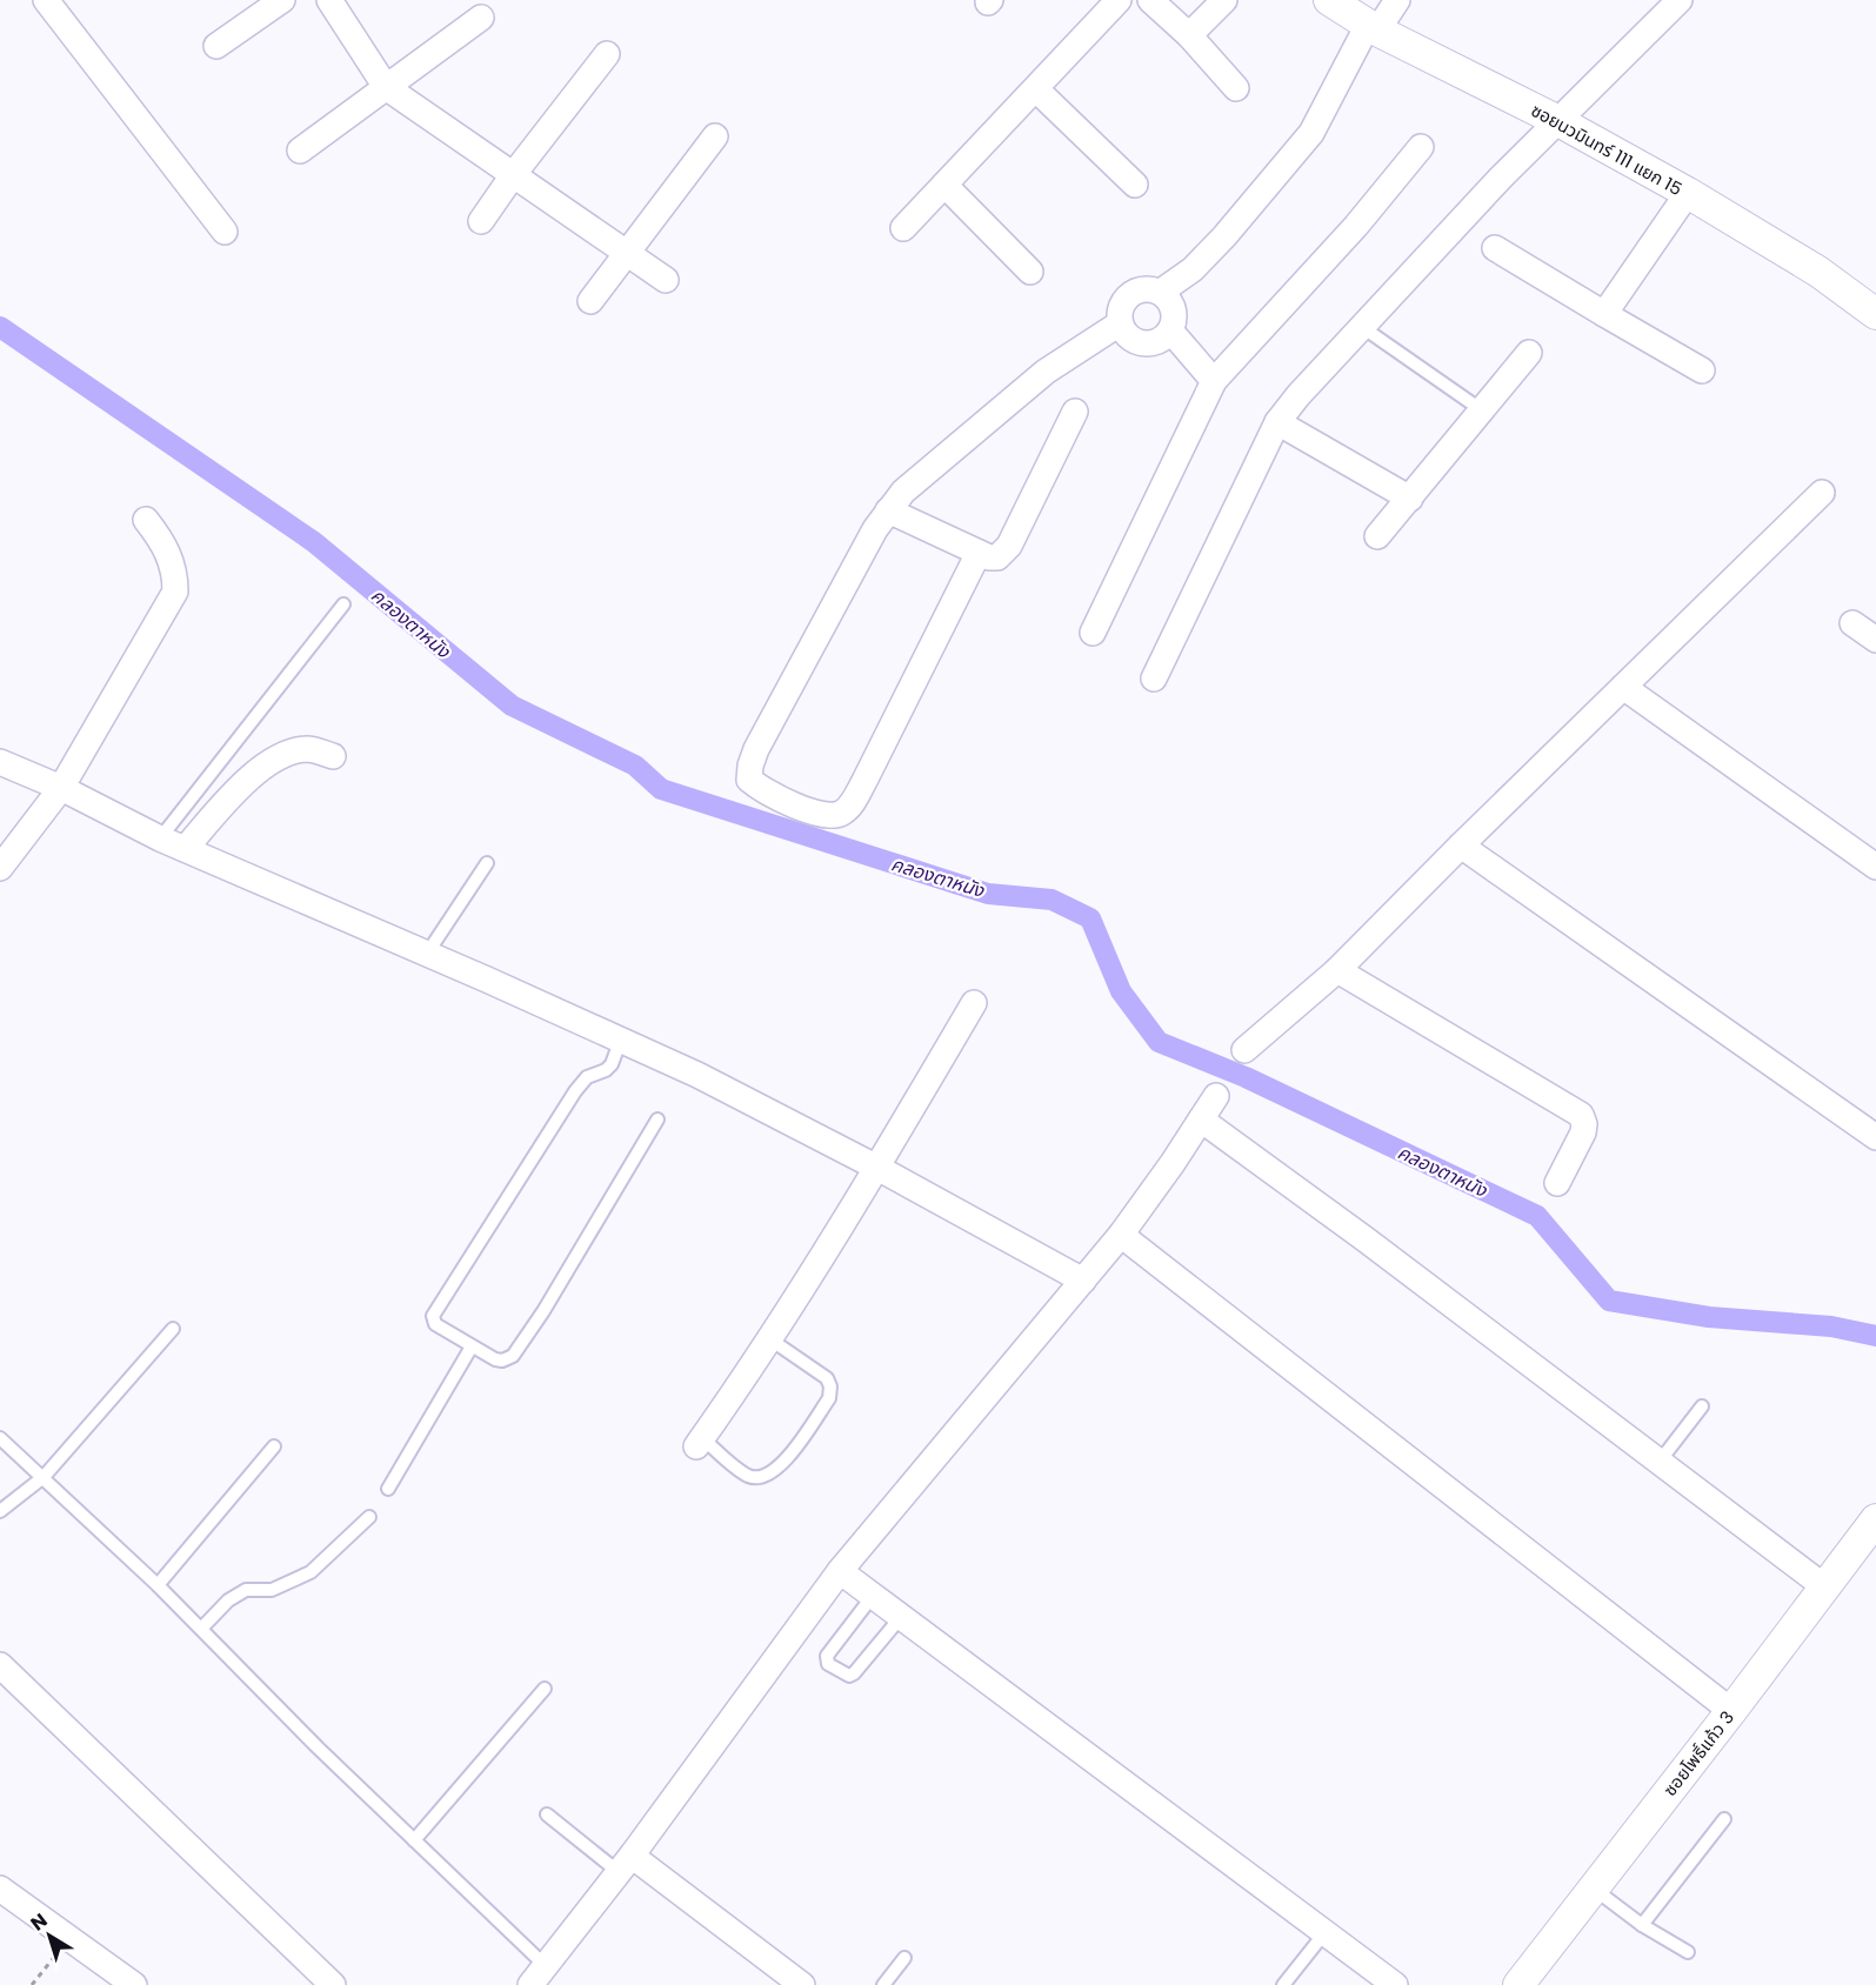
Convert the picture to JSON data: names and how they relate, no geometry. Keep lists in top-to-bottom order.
{
  "streets": {
    "street": ["ซอยนวมินทร์ 111 แยก 15", "ซอยโพธิ์แก้ว 3"]
  },
  "water": ["คลองตาหนัง"],
  "north": "top left"
}
